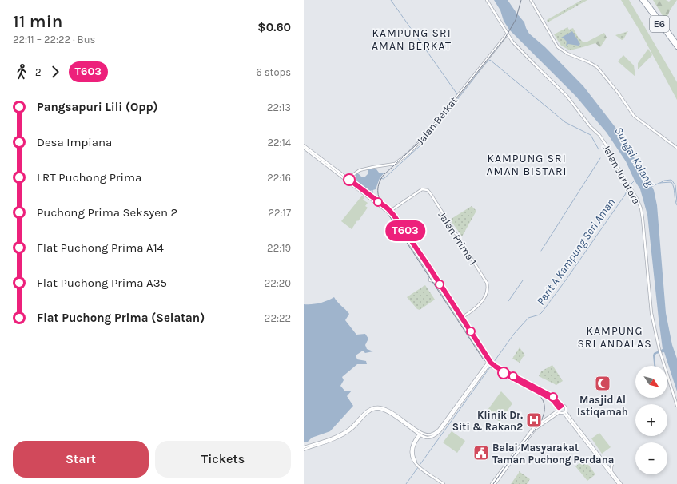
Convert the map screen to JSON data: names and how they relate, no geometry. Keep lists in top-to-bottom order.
{
  "streets": {
    "highway": ["E6"],
    "street": ["Jalan Berkat", "Jalan Jurutera", "Jalan Prima 1"]
  },
  "crossings": [
    ["Jalan Berkat", "Jalan Jurutera"]
  ],
  "districts": ["KAMPUNG SRI AMAN BERKAT", "KAMPUNG SRI AMAN BISTARI", "KAMPUNG SRI ANDALAS"],
  "water": ["Sungai Kelang", "Parit A Kampung Seri Aman"],
  "places": {
    "mosque": ["Masjid Al Istiqamah"],
    "hospital": ["Klinik Dr. Siti & Rakan2"],
    "public building": ["Balai Masyarakat Taman Puchong Perdana"]
  },
  "lines": ["bus line T603"],
  "north": "bottom right",
  "page": {
    "heading": ["11 min", "22:11 – 22:22 · Bus", "$0.60"],
    "on_map": "T603",
    "legs": ["2", "T603", "6 stops"],
    "list": [
      {
        "name": "Pangsapuri Lili (Opp)",
        "value": "22:13"
      },
      {
        "name": "Desa Impiana",
        "value": "22:14"
      },
      {
        "name": "LRT Puchong Prima",
        "value": "22:16"
      },
      {
        "name": "Puchong Prima Seksyen 2",
        "value": "22:17"
      },
      {
        "name": "Flat Puchong Prima A14",
        "value": "22:19"
      },
      {
        "name": "Flat Puchong Prima A35",
        "value": "22:20"
      },
      {
        "name": "Flat Puchong Prima (Selatan)",
        "value": "22:22"
      }
    ],
    "map_buttons": ["+", "−"],
    "buttons": ["Start", "Tickets"]
  }
}
